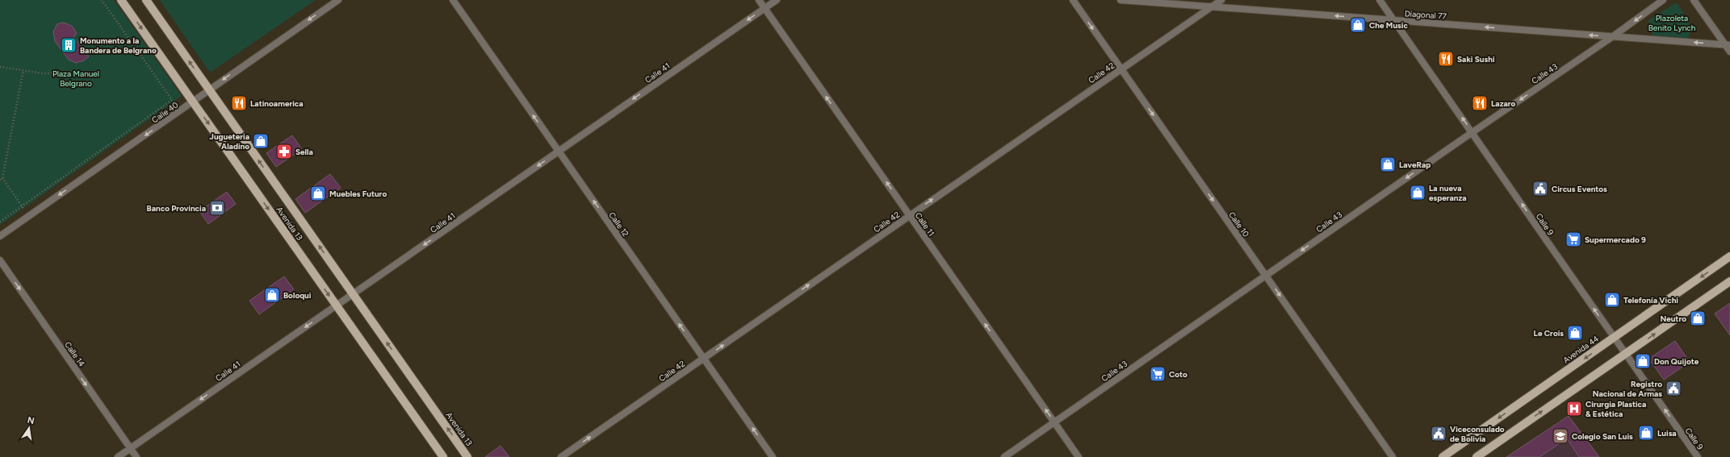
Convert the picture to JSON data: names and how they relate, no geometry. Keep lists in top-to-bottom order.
{
  "streets": {
    "main road": ["Avenida 13", "Avenida 44"],
    "street": [
      "Diagonal 77",
      "Calle 41",
      "Calle 42",
      "Calle 43",
      "Calle 40",
      "Calle 12",
      "Calle 11",
      "Calle 10",
      "Calle 9",
      "Calle 14"
    ]
  },
  "crossings": [
    ["Diagonal 77", "Calle 42"],
    ["Diagonal 77", "Calle 43"],
    ["Diagonal 77", "Calle 9"],
    ["Calle 41", "Avenida 13"],
    ["Calle 41", "Calle 12"],
    ["Calle 41", "Calle 11"],
    ["Calle 41", "Calle 14"],
    ["Calle 42", "Calle 12"],
    ["Calle 42", "Calle 11"],
    ["Calle 42", "Calle 10"],
    ["Calle 43", "Calle 11"],
    ["Calle 43", "Calle 10"],
    ["Calle 43", "Calle 9"],
    ["Calle 40", "Avenida 13"],
    ["Calle 9", "Avenida 44"]
  ],
  "one_way": [
    "Diagonal 77",
    "Calle 41",
    "Calle 42",
    "Calle 43",
    "Calle 40",
    "Calle 12",
    "Calle 11",
    "Calle 10",
    "Calle 9",
    "Calle 14"
  ],
  "parks": ["Plazoleta Benito Lynch", "Plaza Manuel Belgrano"],
  "places": {
    "shop": [
      "Che Music",
      "Jugueteria Aladino",
      "LaveRap",
      "La nueva esperanza",
      "Muebles Futuro",
      "Boloqui",
      "Telefonía Vichi",
      "Neutro",
      "Le Crois",
      "Don Quijote",
      "Luisa"
    ],
    "building": ["Monumento a la Bandera de Belgrano"],
    "restaurant": ["Saki Sushi", "Latinoamerica", "Lazaro"],
    "pharmacy": ["Sella"],
    "public building": ["Circus Eventos", "Registro Nacional de Armas", "Viceconsulado de Bolivia"],
    "bank": ["Banco Provincia"],
    "supermarket": ["Supermercado 9", "Coto"],
    "hospital": ["Cirurgia Plastica & Estética"],
    "school or university": ["Colegio San Luis"]
  },
  "north": "top"
}
